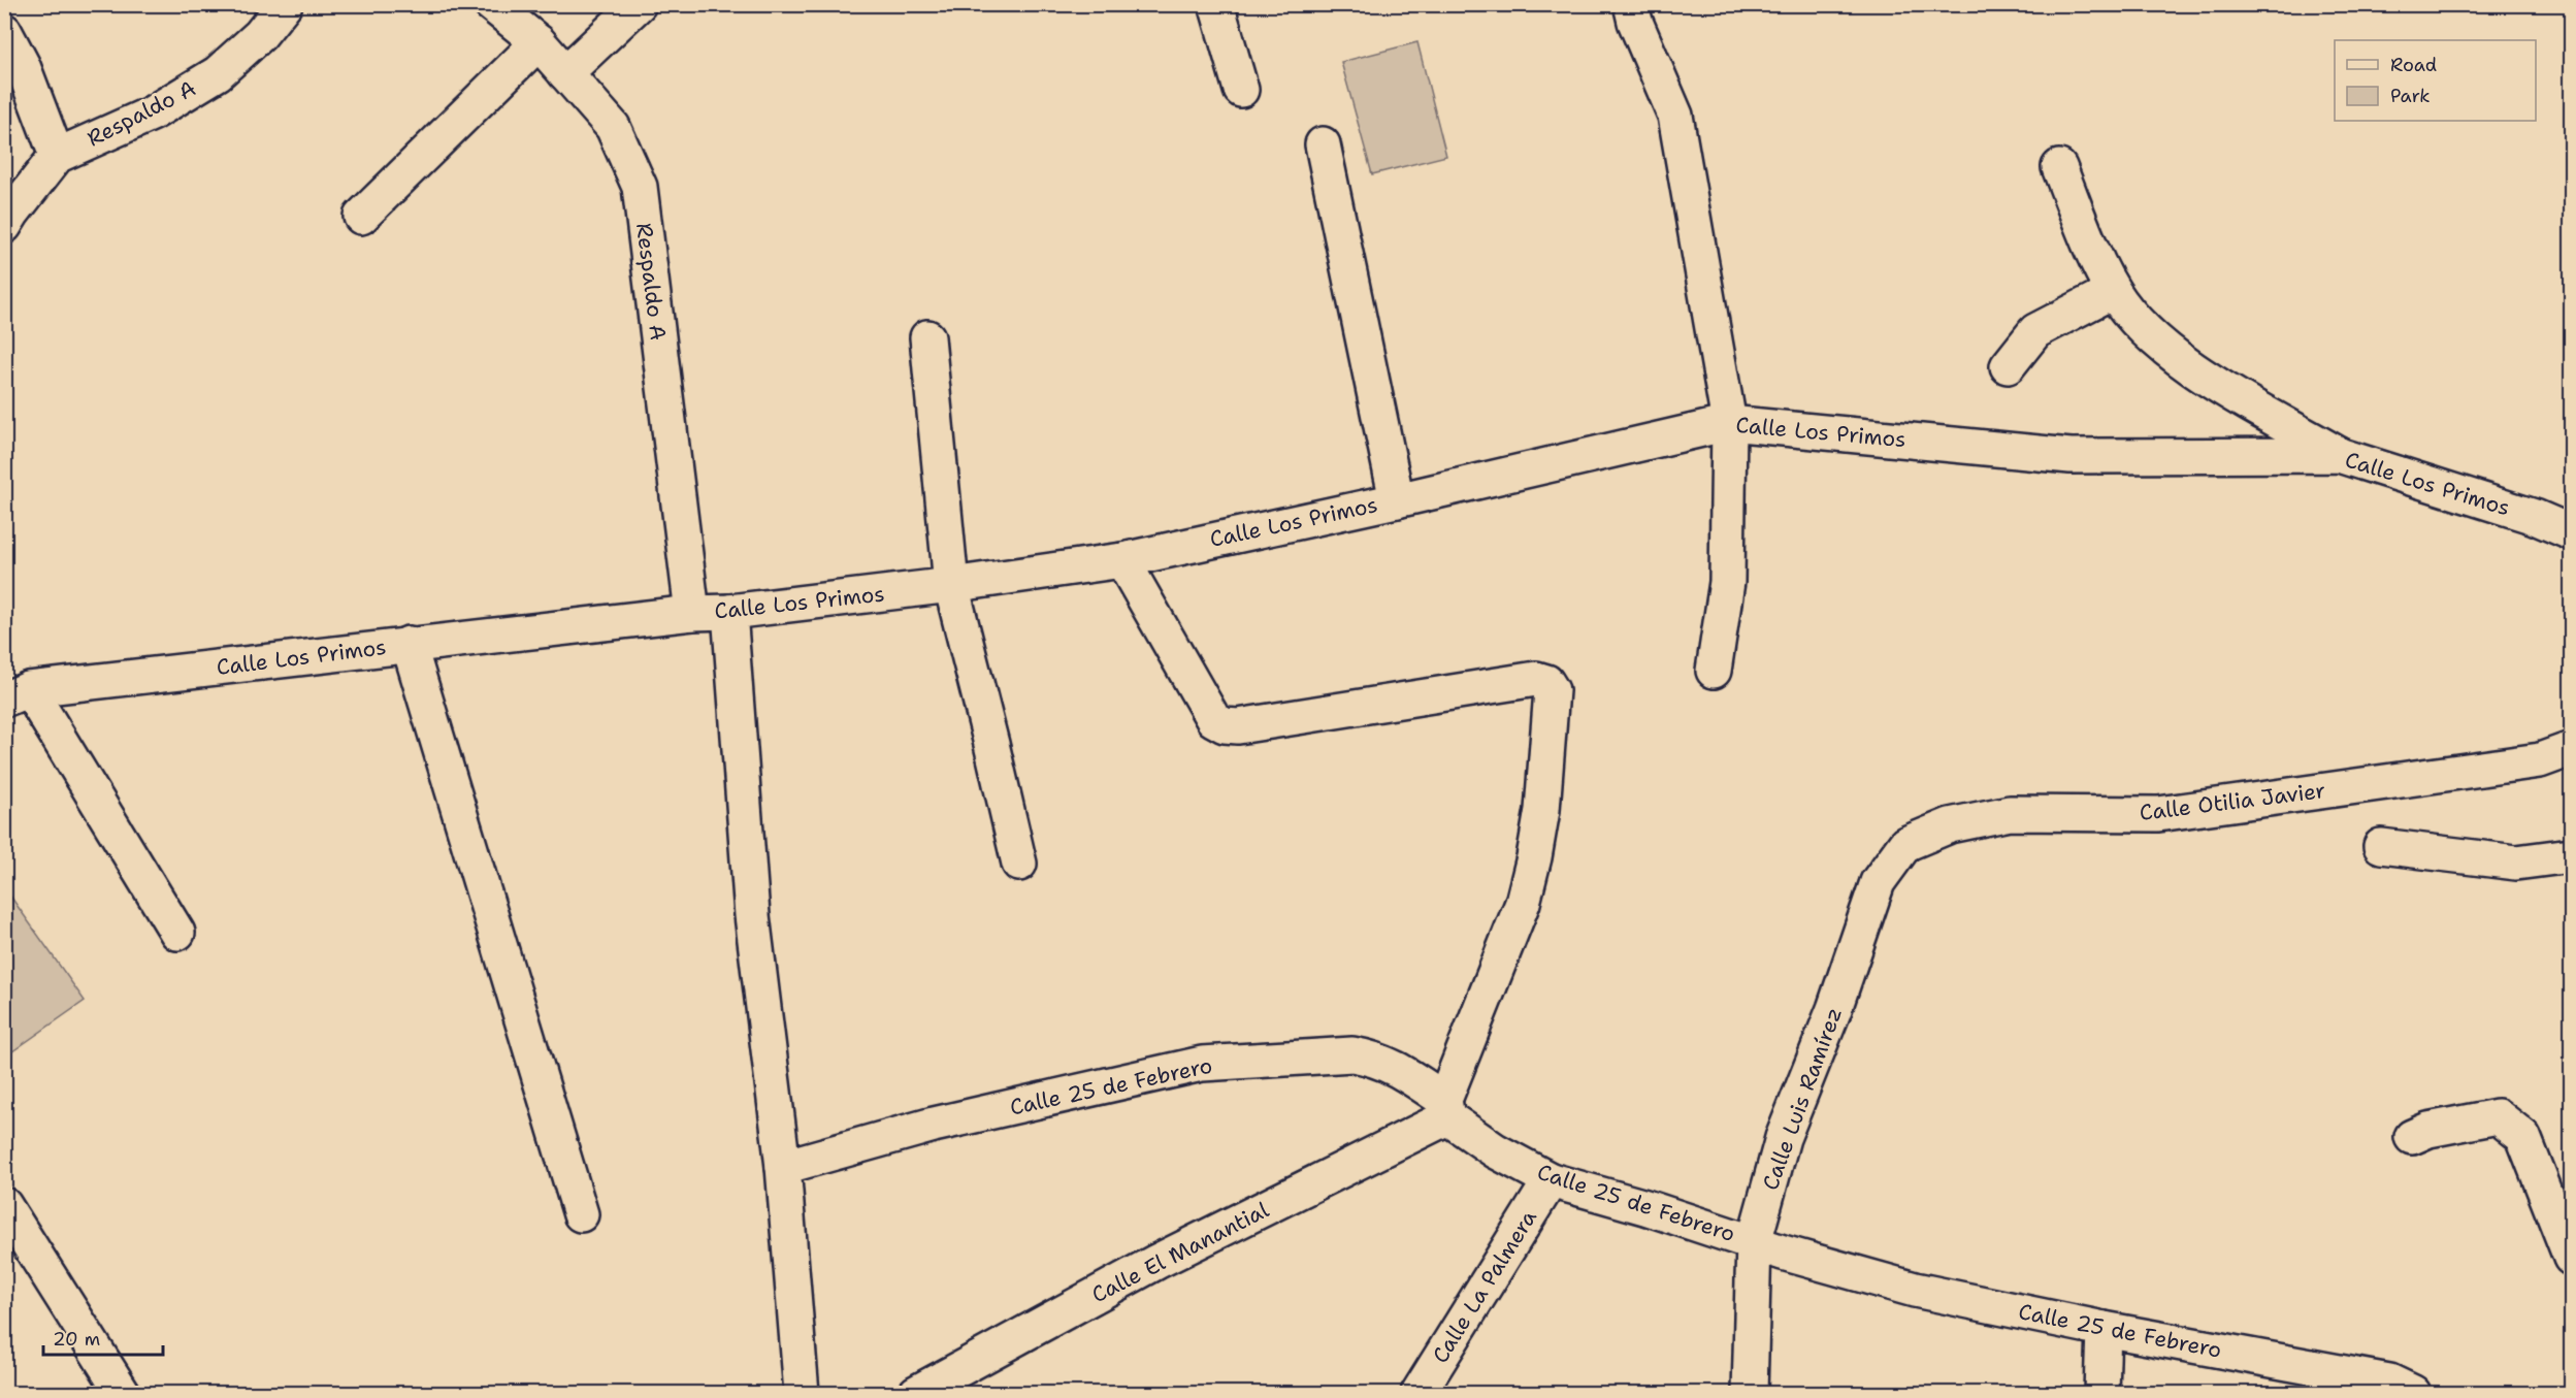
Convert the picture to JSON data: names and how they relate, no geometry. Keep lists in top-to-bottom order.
{
  "streets": {
    "street": [
      "Respaldo A",
      "Calle Los Primos",
      "Calle Otilia Javier",
      "Calle 25 de Febrero",
      "Calle Luis Ramírez",
      "Calle El Manantial",
      "Calle La Palmera"
    ]
  },
  "crossings": [
    ["Respaldo A", "Calle Los Primos"],
    ["Calle Otilia Javier", "Calle Luis Ramírez"],
    ["Calle 25 de Febrero", "Calle Luis Ramírez"],
    ["Calle 25 de Febrero", "Calle El Manantial"],
    ["Calle 25 de Febrero", "Calle La Palmera"]
  ],
  "legend": ["Road", "Park"],
  "scale_bar": "20 m"
}
